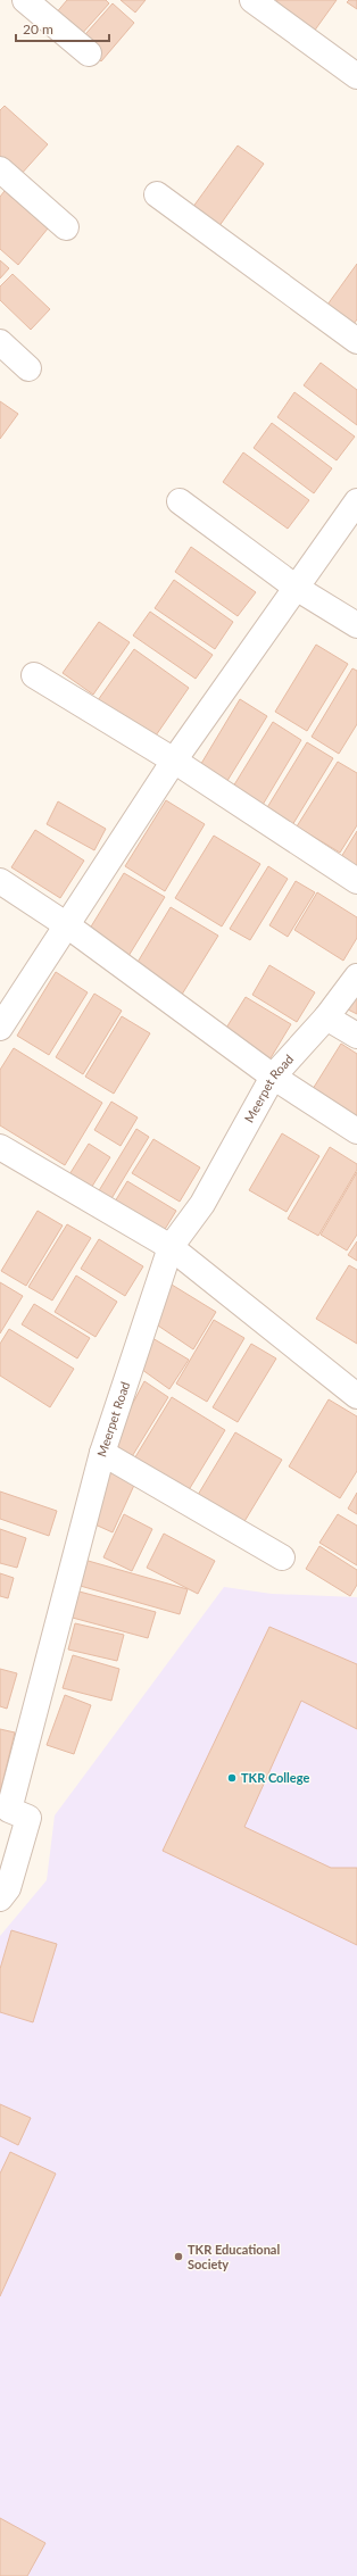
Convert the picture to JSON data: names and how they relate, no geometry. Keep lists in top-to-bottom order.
{
  "streets": {
    "street": ["Meerpet Road"]
  },
  "places": ["TKR College", "TKR Educational Society"],
  "scale_bar": "20 m"
}
